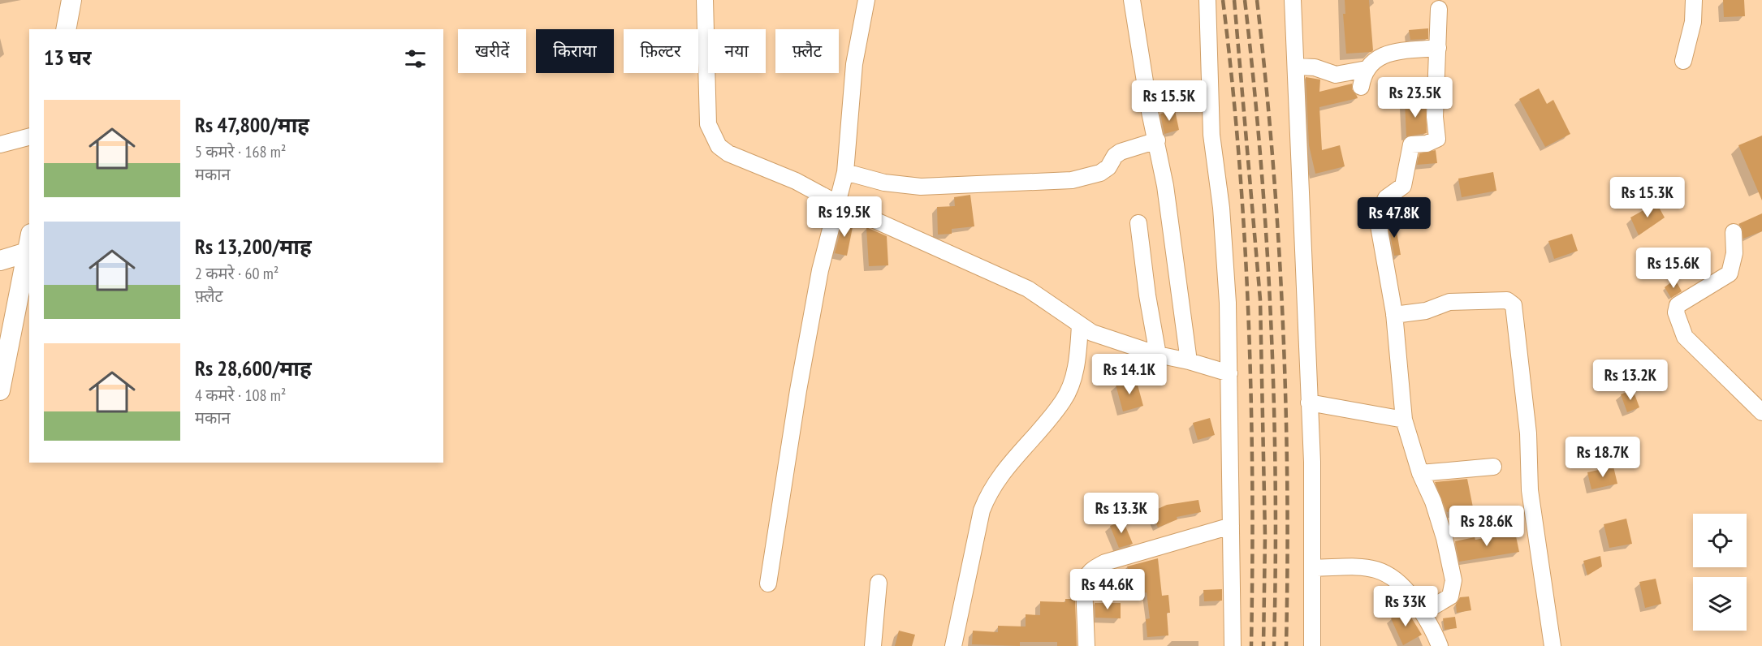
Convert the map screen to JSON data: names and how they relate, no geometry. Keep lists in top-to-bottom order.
{
  "page": {
    "chip": [
      "खरीदें",
      "किराया",
      "फ़िल्टर",
      "नया",
      "फ़्लैट"
    ],
    "heading": "13 घर",
    "price": [
      "Rs 23.5K",
      "Rs 15.5K",
      "Rs 15.3K",
      "Rs 19.5K",
      "Rs 47.8K",
      "Rs 15.6K",
      "Rs 14.1K",
      "Rs 13.2K",
      "Rs 18.7K",
      "Rs 13.3K",
      "Rs 28.6K",
      "Rs 44.6K",
      "Rs 33K"
    ],
    "list": [
      {
        "name": "Rs 47,800/माह",
        "note": "5 कमरे · 168 m² · मकान"
      },
      {
        "name": "Rs 13,200/माह",
        "note": "2 कमरे · 60 m² · फ़्लैट"
      },
      {
        "name": "Rs 28,600/माह",
        "note": "4 कमरे · 108 m² · मकान"
      }
    ]
  }
}
